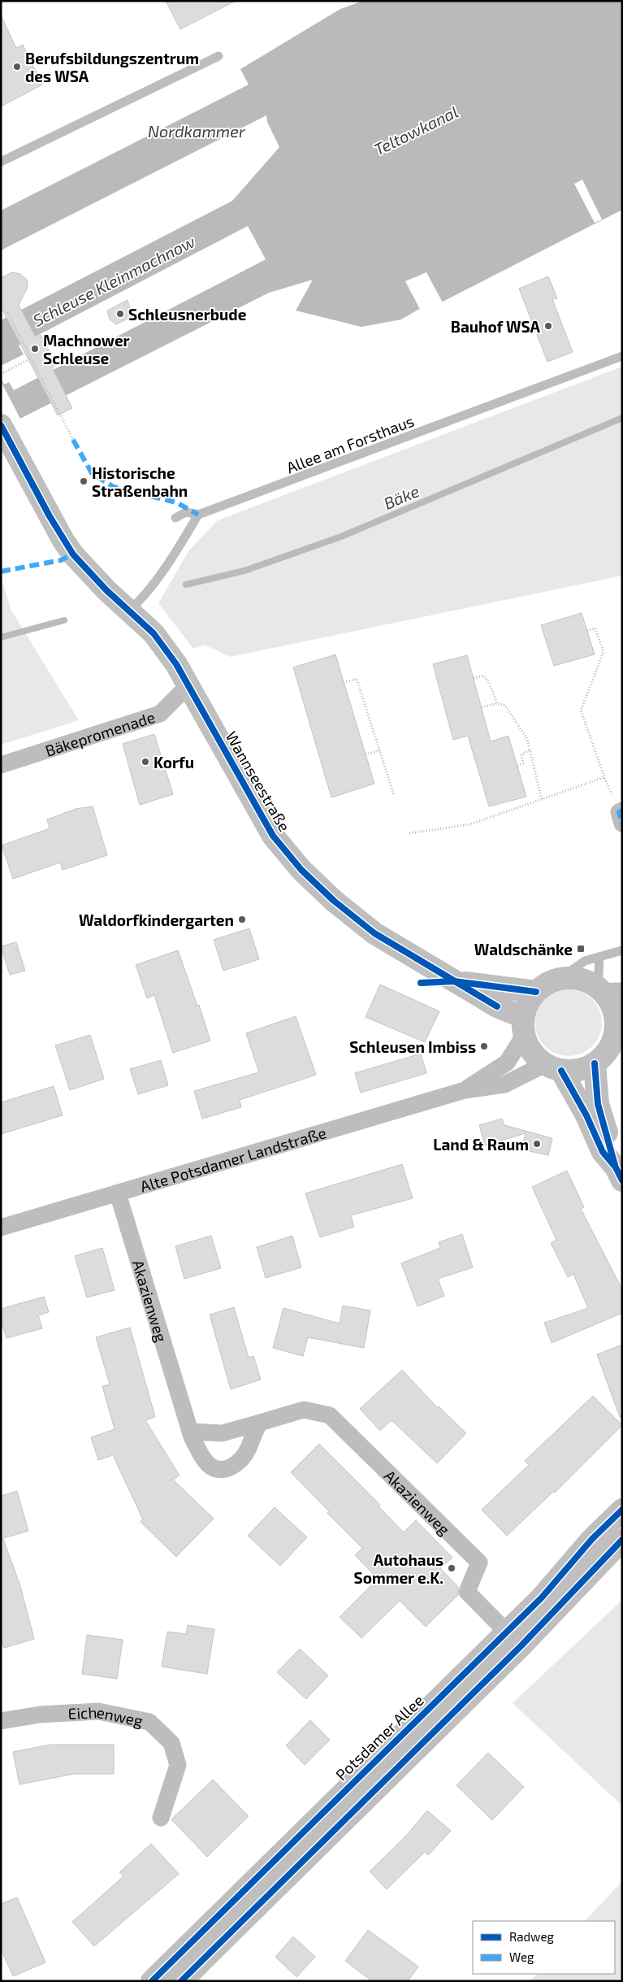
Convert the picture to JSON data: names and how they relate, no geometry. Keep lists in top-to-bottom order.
{
  "streets": {
    "street": [
      "Bäkepromenade",
      "Wannseestraße",
      "Alte Potsdamer Landstraße",
      "Akazienweg",
      "Eichenweg",
      "Potsdamer Allee"
    ],
    "lane": ["Allee am Forsthaus"]
  },
  "crossings": [
    ["Bäkepromenade", "Wannseestraße"],
    ["Wannseestraße", "Alte Potsdamer Landstraße"],
    ["Alte Potsdamer Landstraße", "Akazienweg"],
    ["Akazienweg", "Potsdamer Allee"]
  ],
  "water": [
    "Teltowkanal",
    "Nordkammer",
    "Schleuse Kleinmachnow",
    "Bäke"
  ],
  "places": {
    "other": [
      "Berufsbildungszentrum des WSA",
      "Schleusnerbude",
      "Bauhof WSA",
      "Machnower Schleuse",
      "Historische Straßenbahn",
      "Korfu",
      "Waldorfkindergarten",
      "Schleusen Imbiss",
      "Land & Raum",
      "Autohaus Sommer e.K."
    ],
    "transit": ["Waldschänke"]
  },
  "legend": ["Radweg", "Weg"]
}
